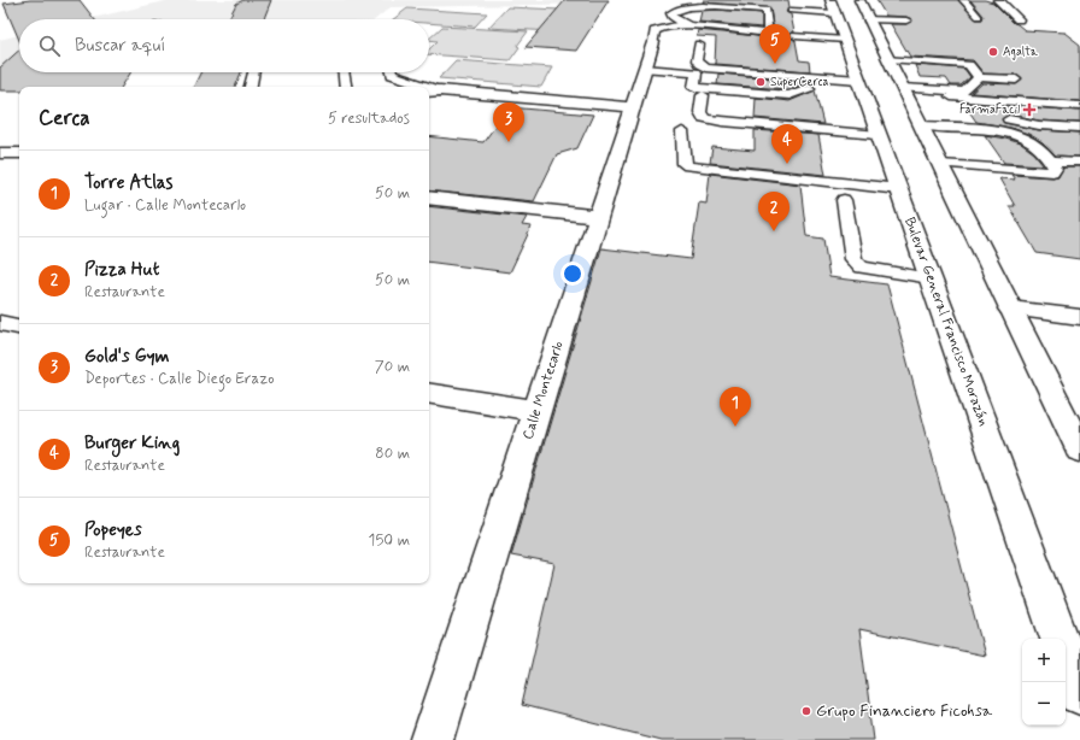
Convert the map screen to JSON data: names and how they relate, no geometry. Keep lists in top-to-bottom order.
{
  "streets": {
    "main road": ["Bulevar General Francisco Morazán", "Calle Montecarlo"]
  },
  "places": {
    "other": ["Agalta", "SuperCerca", "Grupo Financiero Ficohsa"],
    "health": ["FarmaFacil"]
  },
  "page": {
    "search": "Buscar aquí",
    "pins": [
      "5",
      "3",
      "4",
      "2",
      "1"
    ],
    "heading": ["Cerca", "5 resultados"],
    "list": [
      {
        "mark": "1",
        "name": "Torre Atlas",
        "note": "Lugar · Calle Montecarlo",
        "value": "50 m"
      },
      {
        "mark": "2",
        "name": "Pizza Hut",
        "note": "Restaurante",
        "value": "50 m"
      },
      {
        "mark": "3",
        "name": "Gold's Gym",
        "note": "Deportes · Calle Diego Erazo",
        "value": "70 m"
      },
      {
        "mark": "4",
        "name": "Burger King",
        "note": "Restaurante",
        "value": "80 m"
      },
      {
        "mark": "5",
        "name": "Popeyes",
        "note": "Restaurante",
        "value": "150 m"
      }
    ],
    "map_buttons": ["+", "−"]
  }
}
